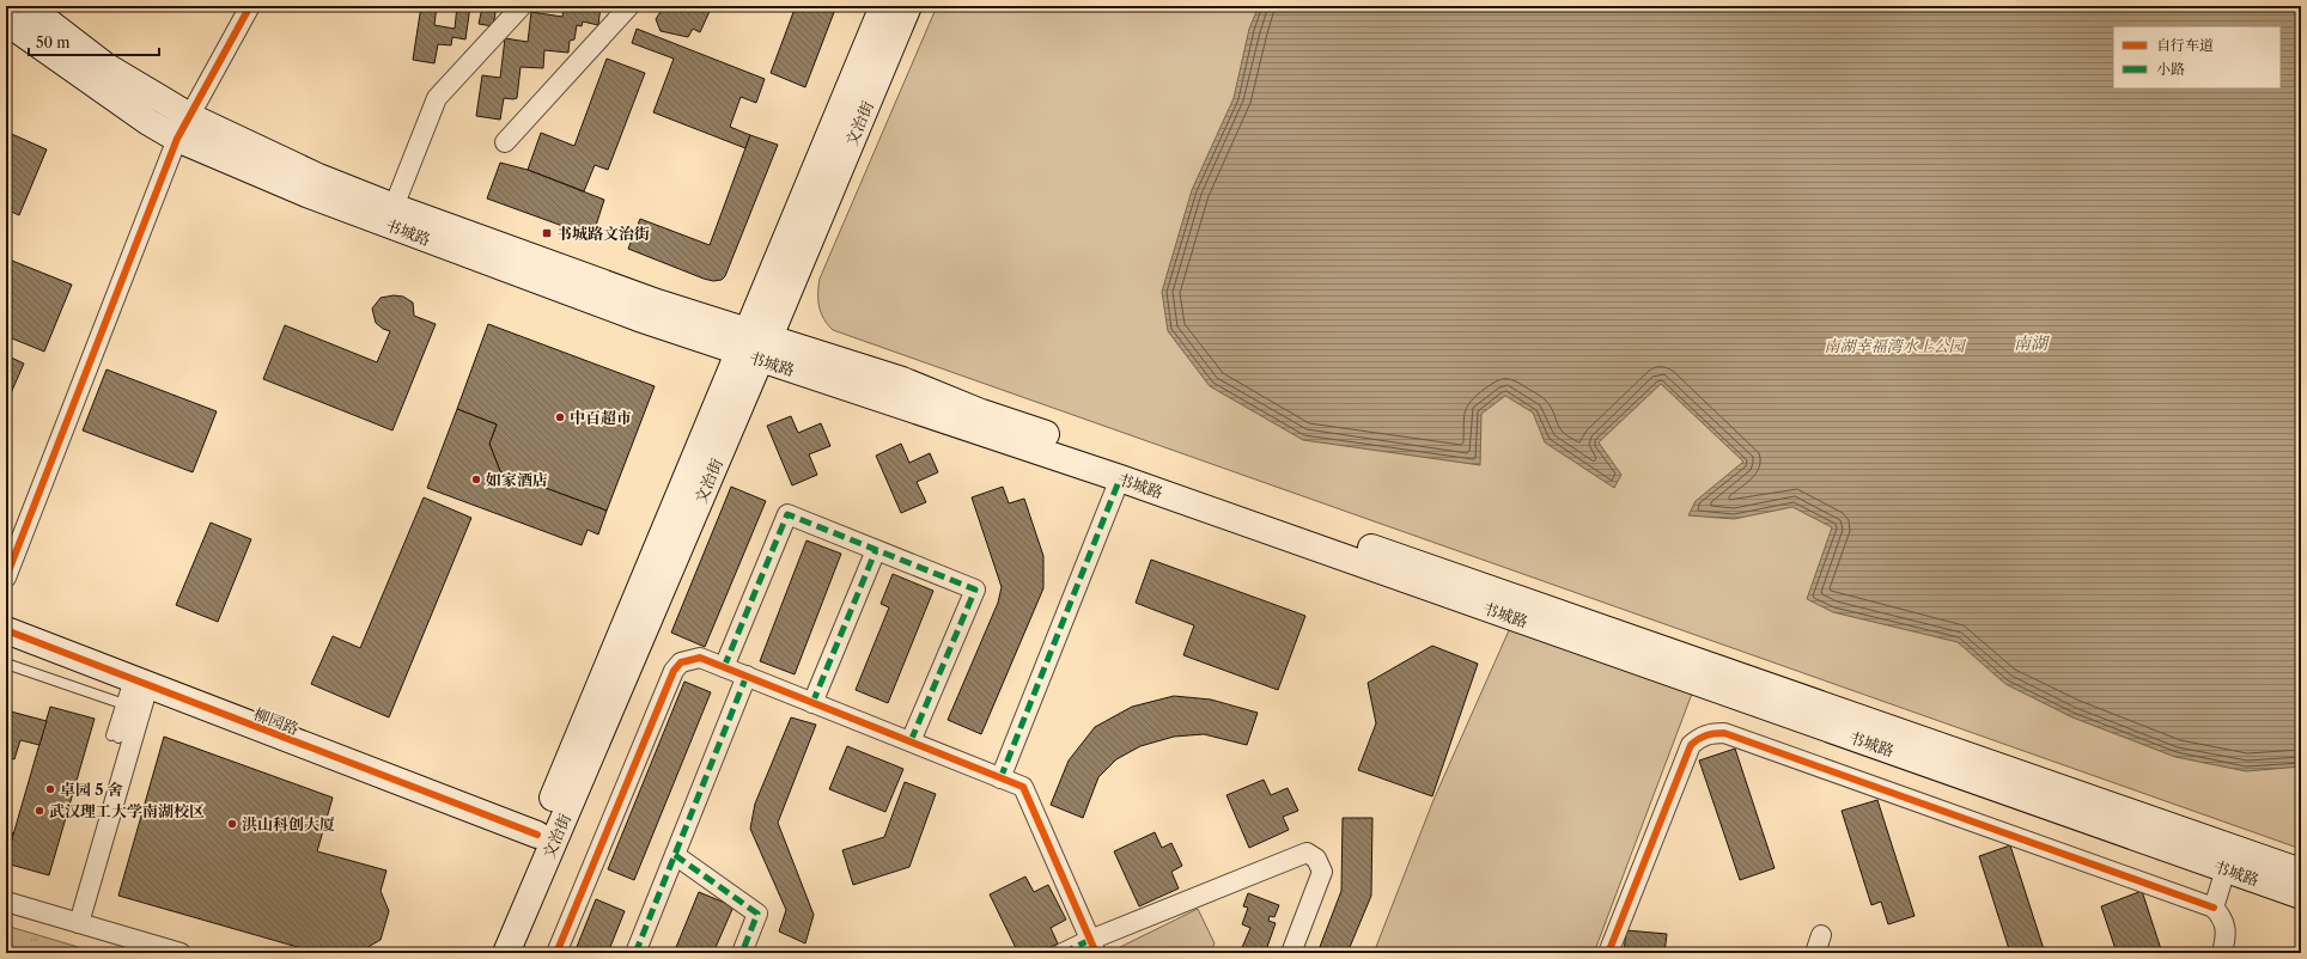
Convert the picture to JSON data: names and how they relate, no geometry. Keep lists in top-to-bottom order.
{
  "streets": {
    "main road": ["文治街", "书城路", "柳园路"]
  },
  "crossings": [
    ["文治街", "书城路"],
    ["文治街", "柳园路"]
  ],
  "water": ["南湖"],
  "parks": ["南湖幸福湾水上公园"],
  "places": {
    "transit": ["书城路文治街"],
    "other": [
      "中百超市",
      "如家酒店",
      "卓园 5 舍",
      "武汉理工大学南湖校区",
      "洪山科创大厦"
    ]
  },
  "legend": ["自行车道", "小路"],
  "scale_bar": "50 m"
}
